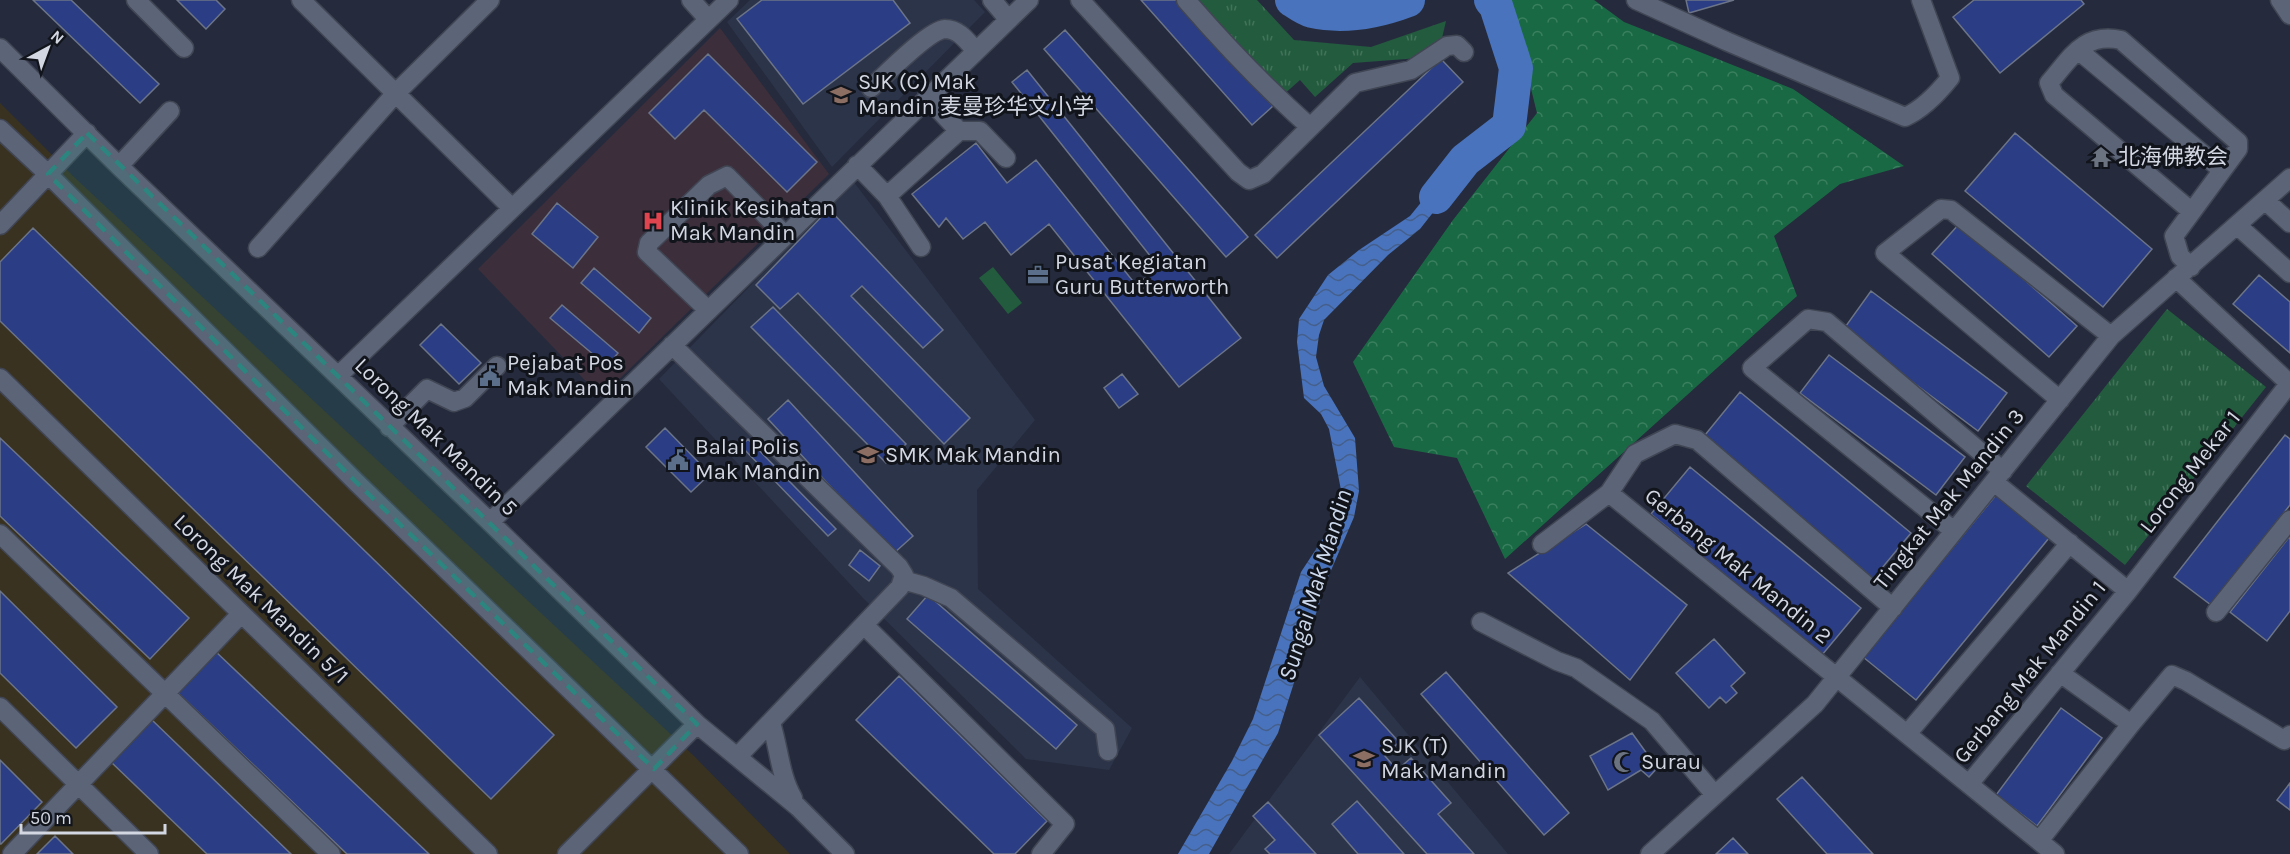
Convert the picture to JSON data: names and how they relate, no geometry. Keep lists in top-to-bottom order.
{
  "streets": {
    "street": [
      "Lorong Mak Mandin 5",
      "Lorong Mekar 1",
      "Tingkat Mak Mandin 3",
      "Gerbang Mak Mandin 2",
      "Lorong Mak Mandin 5/1",
      "Gerbang Mak Mandin 1"
    ]
  },
  "crossings": [
    ["Lorong Mekar 1", "Gerbang Mak Mandin 1"],
    ["Tingkat Mak Mandin 3", "Gerbang Mak Mandin 2"],
    ["Gerbang Mak Mandin 2", "Gerbang Mak Mandin 1"]
  ],
  "water": ["Sungai Mak Mandin"],
  "places": {
    "school or university": ["SJK (C) Mak Mandin 麦曼珍华文小学", "SMK Mak Mandin", "SJK (T) Mak Mandin"],
    "temple": ["北海佛教会"],
    "hospital": ["Klinik Kesihatan Mak Mandin"],
    "office": ["Pusat Kegiatan Guru Butterworth"],
    "public building": ["Pejabat Pos Mak Mandin", "Balai Polis Mak Mandin"],
    "mosque": ["Surau"]
  },
  "scale_bar": "50 m",
  "north": "top right"
}
